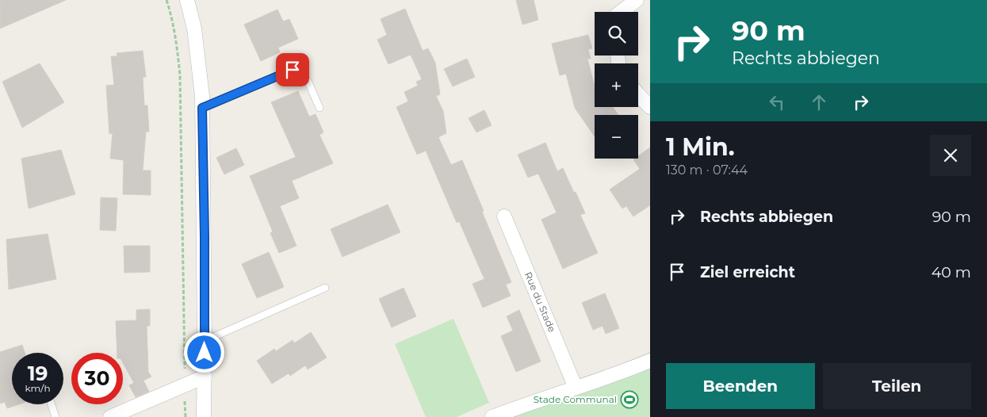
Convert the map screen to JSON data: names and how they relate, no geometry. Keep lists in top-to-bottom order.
{
  "streets": {
    "street": ["Rue du Stade"]
  },
  "places": {
    "sports": ["Stade Communal"]
  },
  "page": {
    "turn": ["90 m", "Rechts abbiegen"],
    "map_buttons": ["+", "−"],
    "heading": ["1 Min.", "130 m · 07:44"],
    "list": [
      {
        "name": "Rechts abbiegen",
        "value": "90 m"
      },
      {
        "name": "Ziel erreicht",
        "value": "40 m"
      }
    ],
    "speed": "19 km/h",
    "limit": "30",
    "buttons": ["Beenden", "Teilen"]
  }
}
